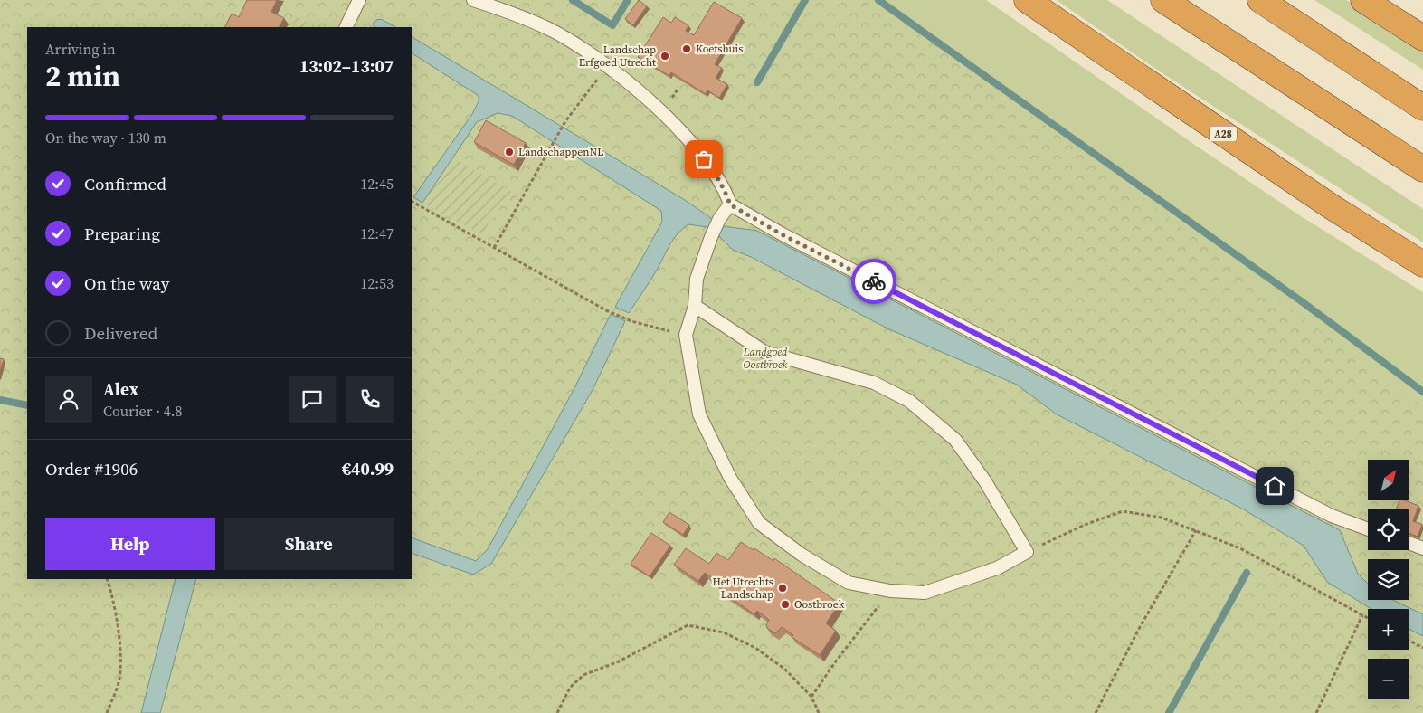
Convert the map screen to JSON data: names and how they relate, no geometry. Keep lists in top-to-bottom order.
{
  "streets": {
    "highway": ["A28"]
  },
  "parks": ["Landgoed Oostbroek"],
  "places": [
    "Koetshuis",
    "Landschap Erfgoed Utrecht",
    "LandschappenNL",
    "Het Utrechts Landschap",
    "Oostbroek"
  ],
  "north": "top right",
  "page": {
    "heading": ["2 min", "Arriving in", "13:02–13:07"],
    "panel": [
      "Alex",
      "Courier · 4.8",
      "Order #1906",
      "€40.99"
    ],
    "bar": "On the way · 130 m",
    "list": [
      ["Confirmed", "12:45"],
      ["Preparing", "12:47"],
      ["On the way", "12:53"],
      "Delivered"
    ],
    "map_buttons": ["+", "−"],
    "buttons": ["Help", "Share"]
  }
}
